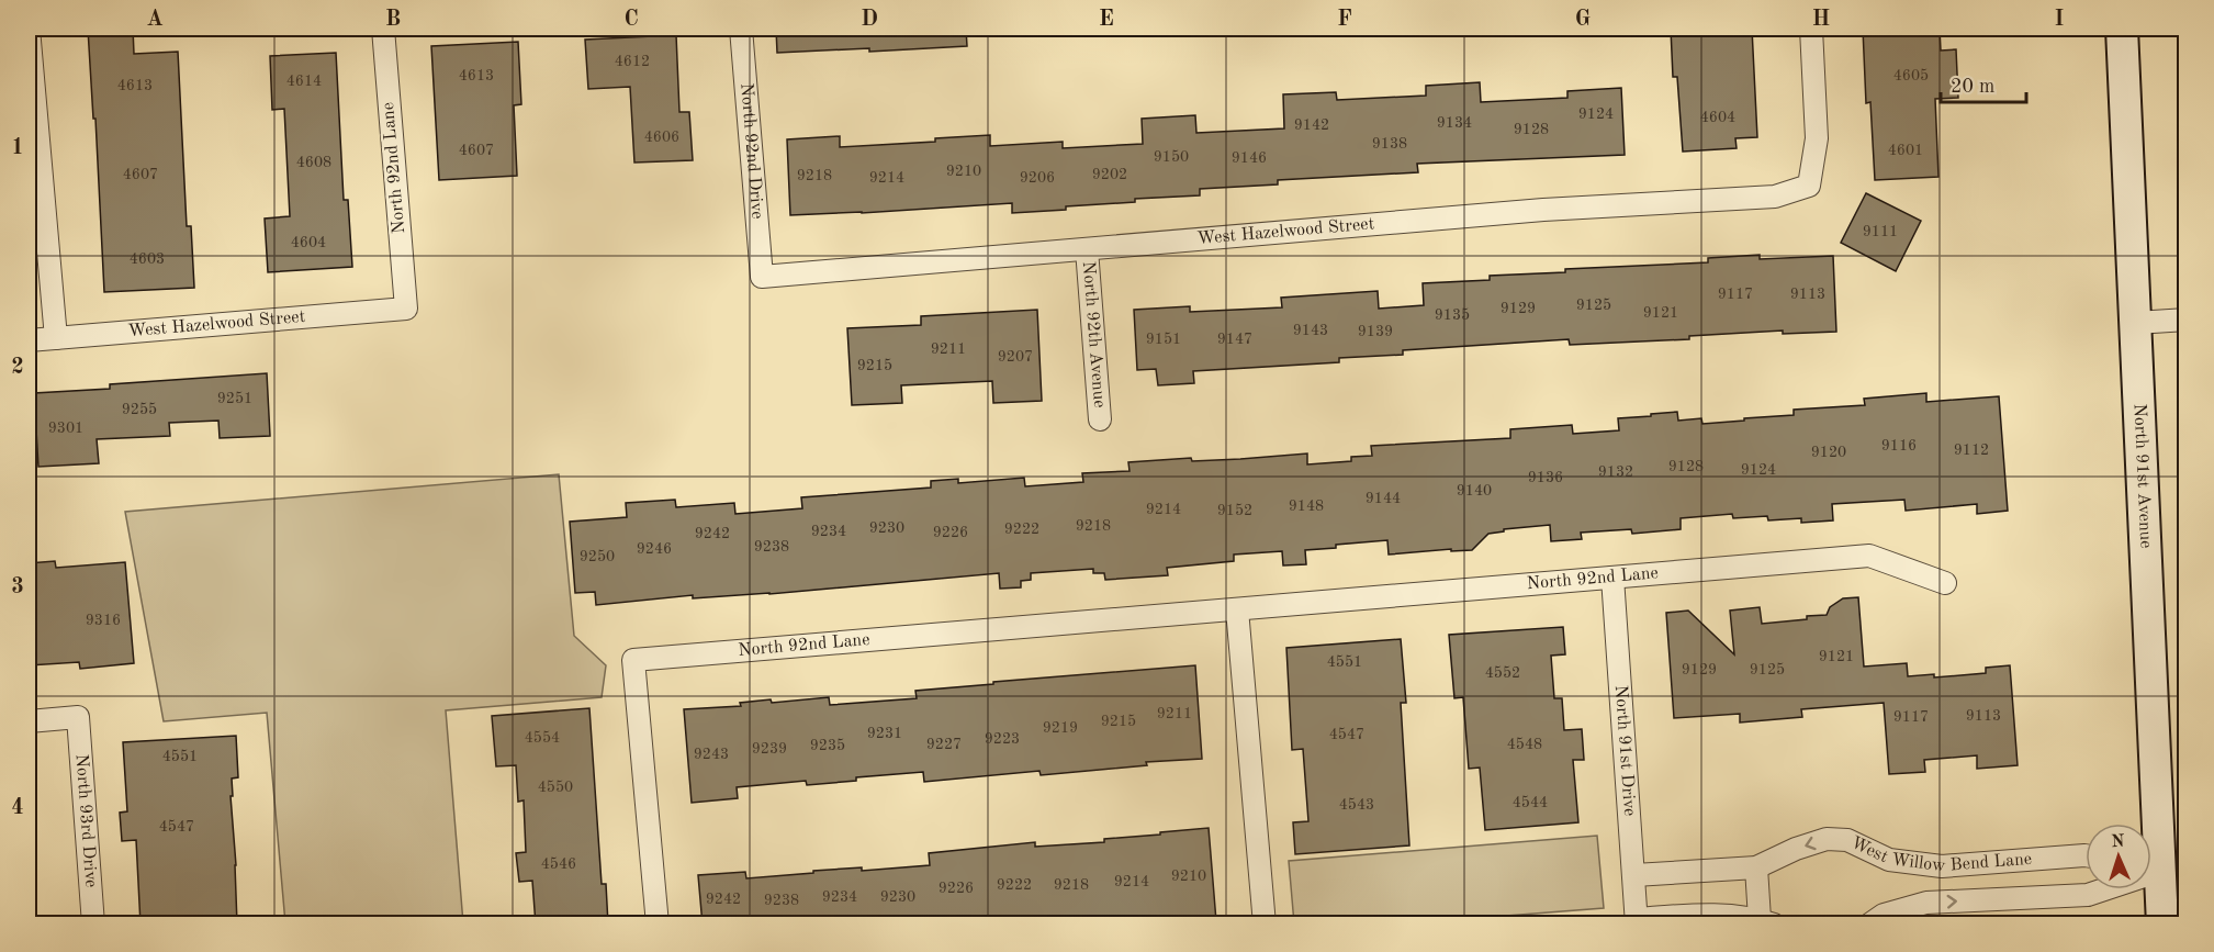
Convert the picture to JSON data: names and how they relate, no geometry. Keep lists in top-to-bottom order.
{
  "streets": {
    "main road": ["North 91st Avenue"],
    "street": [
      "North 92nd Drive",
      "North 92nd Lane",
      "West Hazelwood Street",
      "North 92th Avenue",
      "North 91st Drive",
      "North 93rd Drive",
      "West Willow Bend Lane"
    ]
  },
  "crossings": [
    ["North 92nd Drive", "West Hazelwood Street"],
    ["North 92nd Lane", "West Hazelwood Street"],
    ["North 92nd Lane", "North 91st Drive"],
    ["West Hazelwood Street", "North 92th Avenue"],
    ["North 91st Drive", "West Willow Bend Lane"]
  ],
  "house_numbers": [
    "4612",
    "4613",
    "4605",
    "4614",
    "4613",
    "9124",
    "4604",
    "9134",
    "9142",
    "9128",
    "4606",
    "9138",
    "4607",
    "4601",
    "9150",
    "9146",
    "4608",
    "9210",
    "4607",
    "9202",
    "9218",
    "9214",
    "9206",
    "9111",
    "4604",
    "4603",
    "9117",
    "9113",
    "9125",
    "9129",
    "9121",
    "9135",
    "9143",
    "9139",
    "9151",
    "9147",
    "9211",
    "9207",
    "9215",
    "9251",
    "9255",
    "9301",
    "9116",
    "9112",
    "9120",
    "9128",
    "9124",
    "9132",
    "9136",
    "9140",
    "9144",
    "9148",
    "9214",
    "9152",
    "9218",
    "9230",
    "9222",
    "9234",
    "9226",
    "9242",
    "9238",
    "9246",
    "9250",
    "9316",
    "9121",
    "4551",
    "9129",
    "9125",
    "4552",
    "9211",
    "9113",
    "9117",
    "9215",
    "9219",
    "9231",
    "4547",
    "4554",
    "9223",
    "9227",
    "4548",
    "9235",
    "9239",
    "9243",
    "4551",
    "4550",
    "4544",
    "4543",
    "4547",
    "4546",
    "9210",
    "9214",
    "9222",
    "9218",
    "9226",
    "9234",
    "9230",
    "9242",
    "9238"
  ],
  "scale_bar": "20 m",
  "north": "top",
  "grid": {
    "columns": [
      "A",
      "B",
      "C",
      "D",
      "E",
      "F",
      "G",
      "H",
      "I"
    ],
    "rows": [
      "1",
      "2",
      "3",
      "4"
    ]
  }
}
